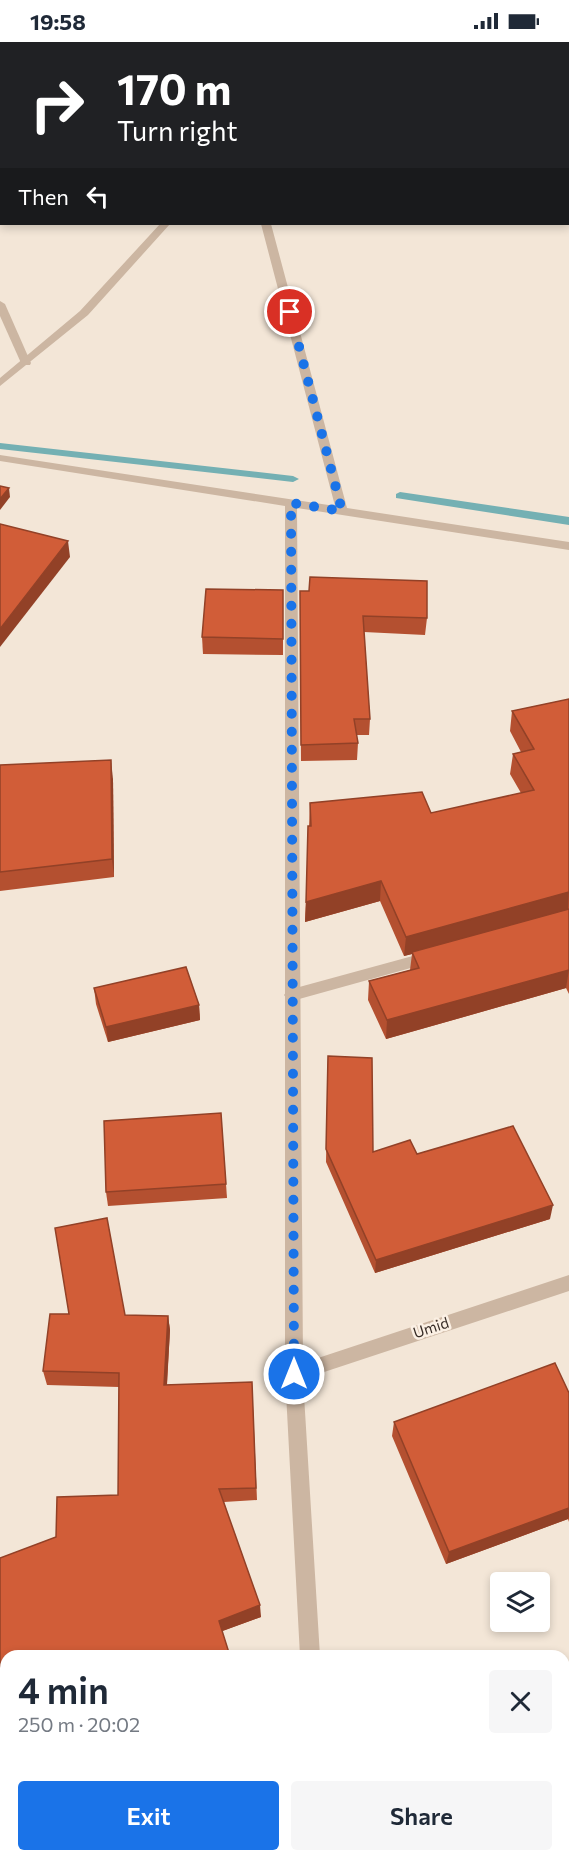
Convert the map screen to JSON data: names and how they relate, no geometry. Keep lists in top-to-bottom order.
{
  "streets": {
    "street": ["Umid"]
  },
  "page": {
    "status": "19:58",
    "turn": ["170 m", "Turn right"],
    "then": "Then",
    "heading": ["4 min", "250 m · 20:02"],
    "buttons": ["Exit", "Share"]
  }
}
